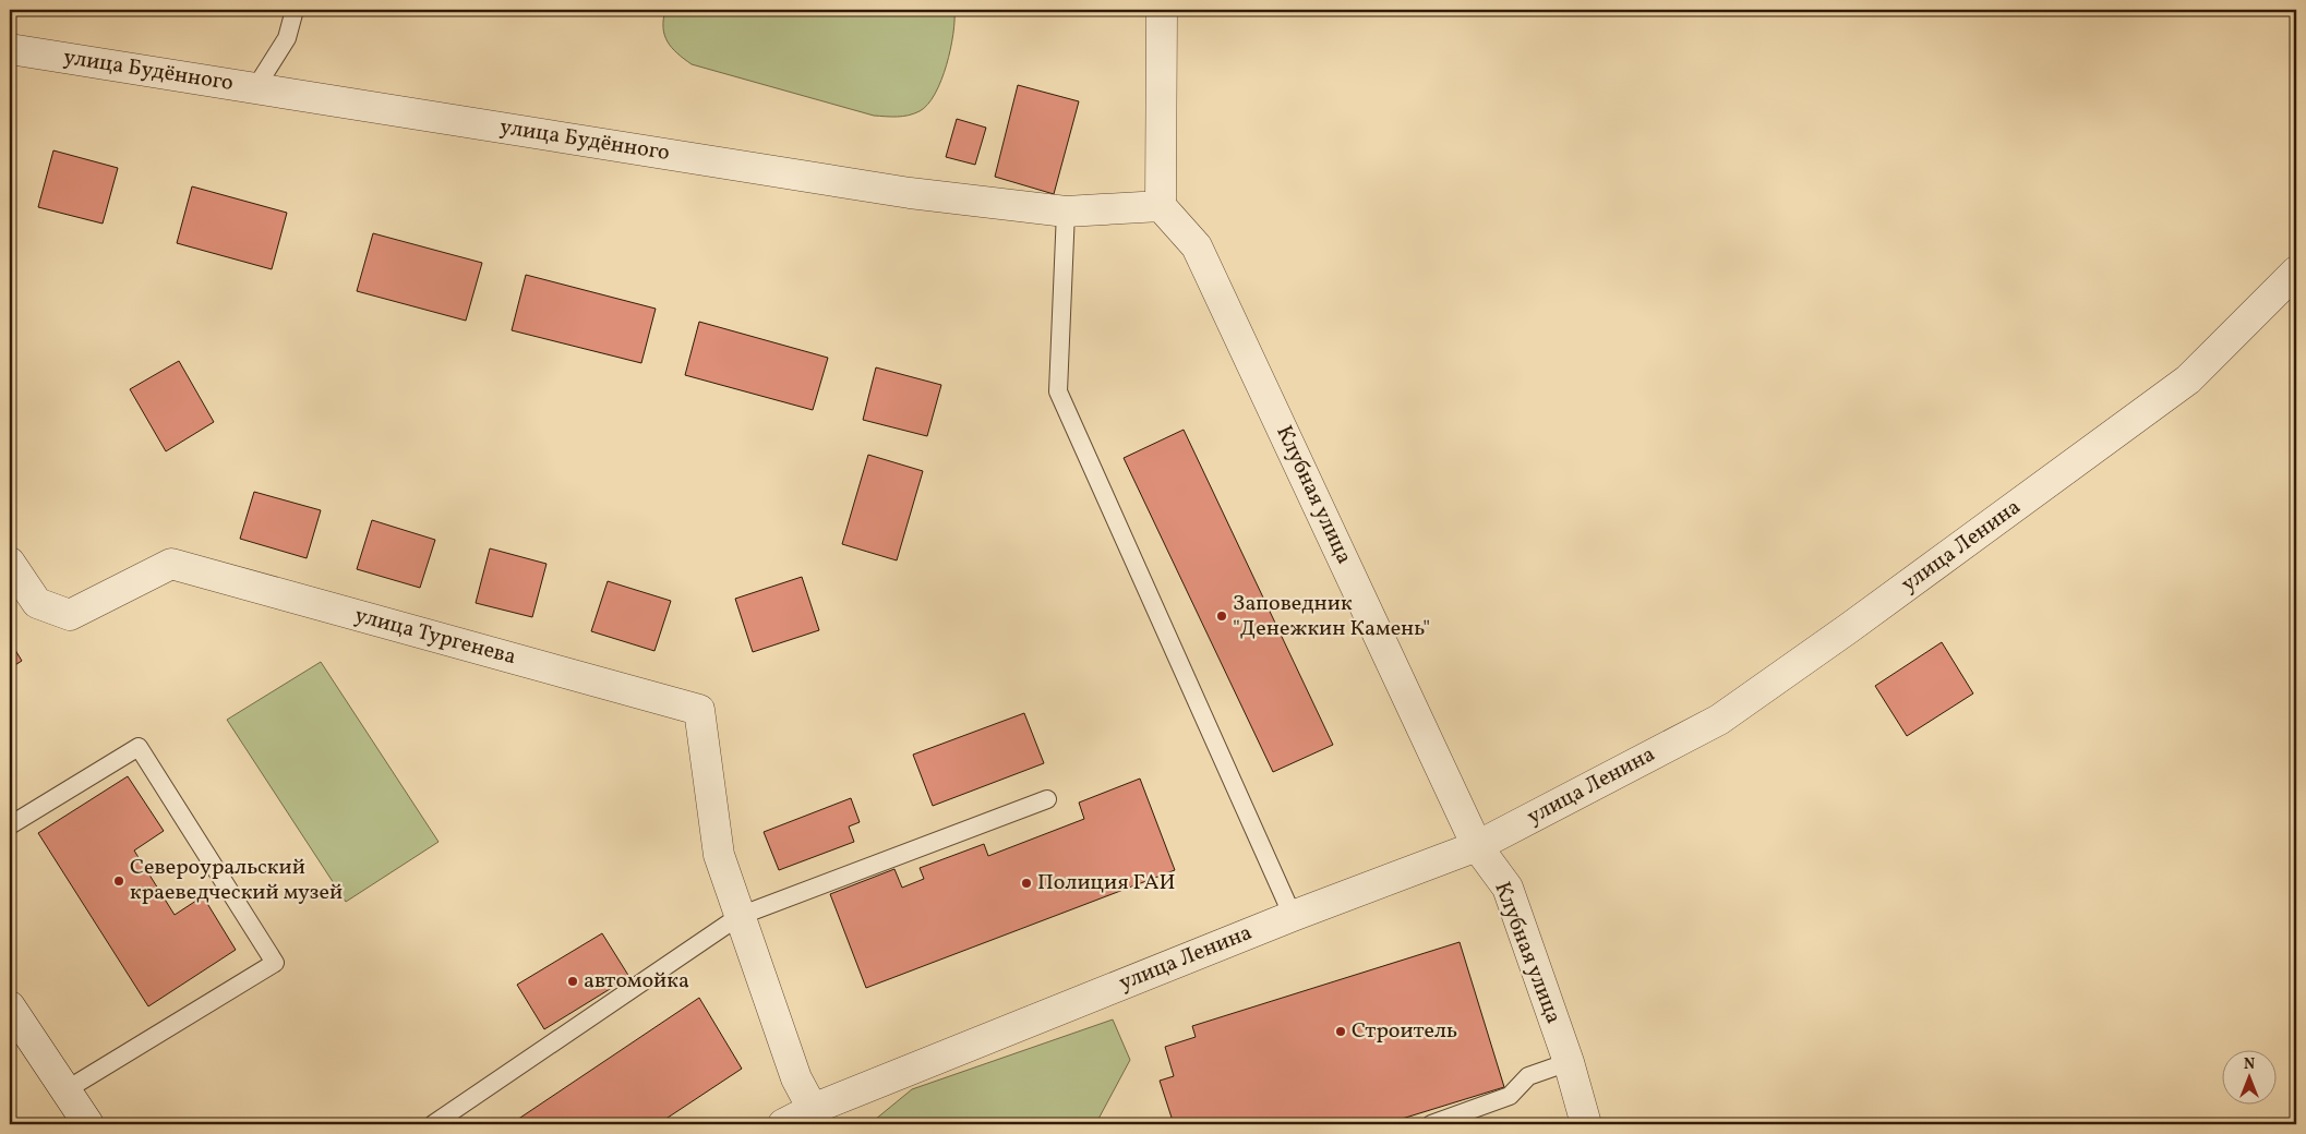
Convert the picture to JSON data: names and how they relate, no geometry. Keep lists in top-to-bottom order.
{
  "streets": {
    "street": [
      "улица Будённого",
      "Клубная улица",
      "улица Ленина",
      "улица Тургенева"
    ]
  },
  "crossings": [
    ["улица Будённого", "Клубная улица"],
    ["Клубная улица", "улица Ленина"]
  ],
  "places": [
    "Заповедник \"Денежкин Камень\"",
    "Североуральский краеведческий музей",
    "Полиция ГАИ",
    "автомойка",
    "Строитель"
  ],
  "north": "top"
}
